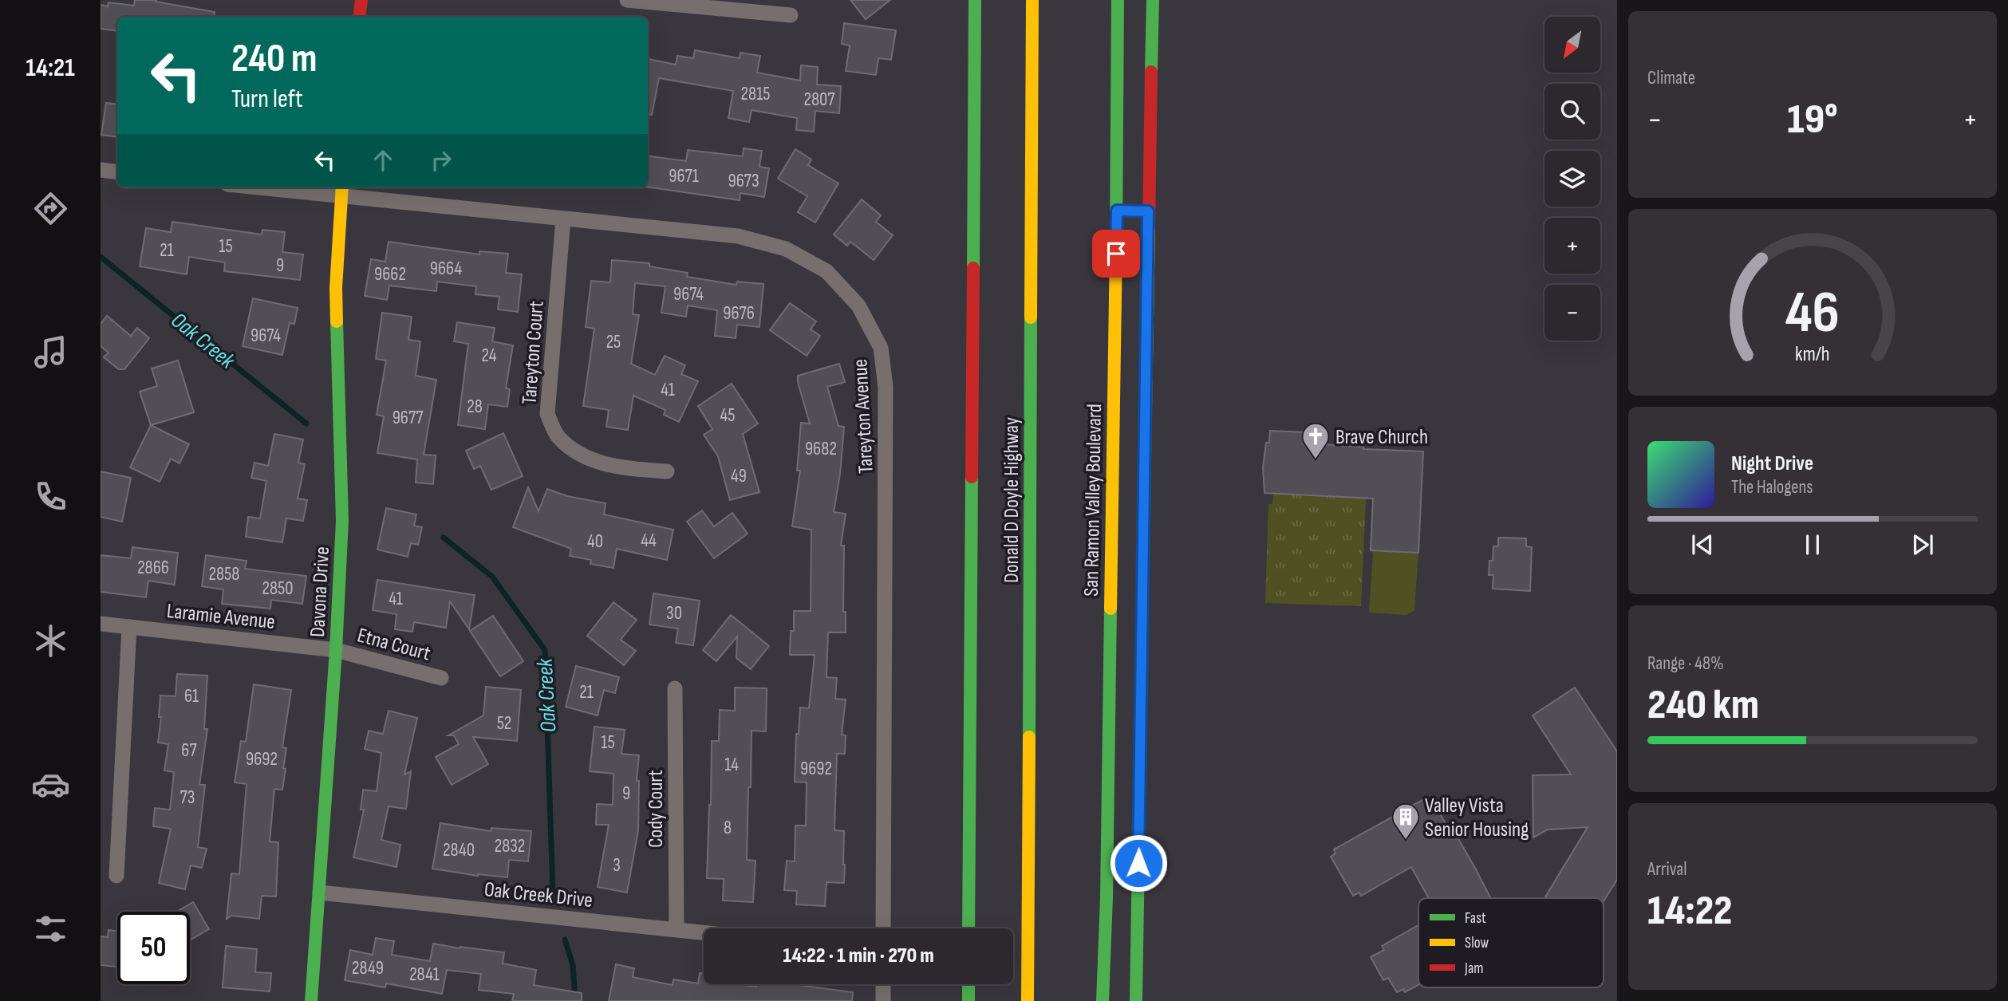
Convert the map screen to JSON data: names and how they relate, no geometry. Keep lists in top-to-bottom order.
{
  "streets": {
    "main road": ["Donald D Doyle Highway", "San Ramon Valley Boulevard", "Davona Drive"],
    "street": [
      "Tareyton Court",
      "Tareyton Avenue",
      "Laramie Avenue",
      "Etna Court",
      "Cody Court",
      "Oak Creek Drive"
    ]
  },
  "crossings": [
    ["Tareyton Court", "Tareyton Avenue"],
    ["Tareyton Avenue", "Davona Drive"],
    ["Davona Drive", "Laramie Avenue"],
    ["Davona Drive", "Etna Court"],
    ["Davona Drive", "Oak Creek Drive"],
    ["Laramie Avenue", "Etna Court"],
    ["Cody Court", "Oak Creek Drive"]
  ],
  "water": ["Oak Creek"],
  "places": {
    "church": ["Brave Church"],
    "building": ["Valley Vista Senior Housing"]
  },
  "house_numbers": [
    "2815",
    "2807",
    "9671",
    "9673",
    "15",
    "21",
    "9",
    "9664",
    "9662",
    "9674",
    "9676",
    "9674",
    "25",
    "24",
    "41",
    "28",
    "45",
    "9677",
    "9682",
    "49",
    "44",
    "40",
    "2866",
    "2858",
    "2850",
    "41",
    "30",
    "21",
    "61",
    "52",
    "15",
    "67",
    "9692",
    "14",
    "9692",
    "9",
    "73",
    "8",
    "2832",
    "2840",
    "3",
    "2849",
    "2841"
  ],
  "legend": ["Fast", "Slow", "Jam"],
  "north": "bottom left",
  "page": {
    "tabs": "14:21",
    "tile": [
      "Climate",
      ["Range · 48%", "240 km"],
      ["Arrival", "14:22"]
    ],
    "map_buttons": ["+", "−"],
    "turn": ["240 m", "Turn left"],
    "heat": ["−", "19°", "+"],
    "song": ["Night Drive", "The Halogens"],
    "limit": "50",
    "trip": "14:22 · 1 min · 270 m",
    "gauge": ["46", "km/h"]
  }
}
